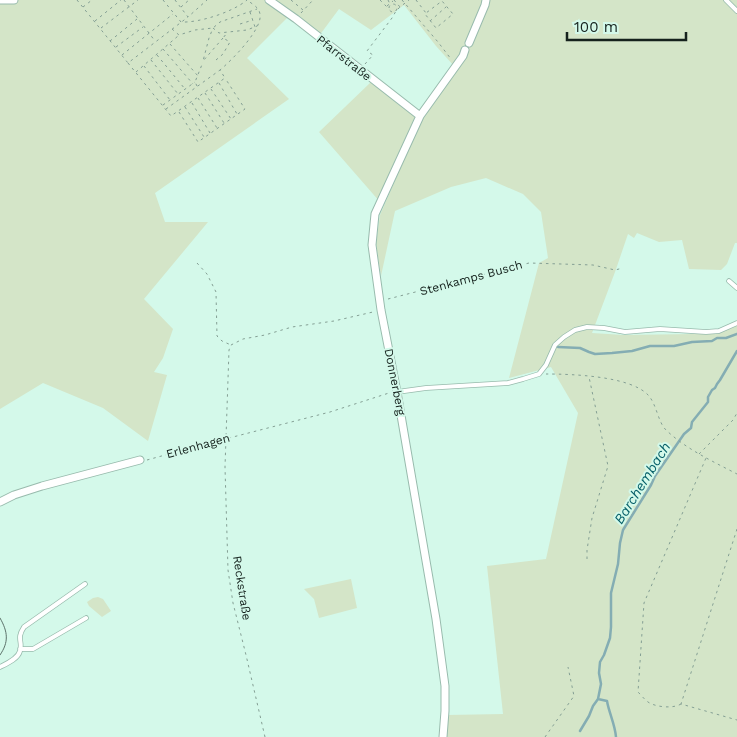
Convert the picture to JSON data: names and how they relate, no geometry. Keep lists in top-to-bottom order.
{
  "streets": {
    "street": ["Pfarrstraße", "Donnerberg"],
    "path": ["Stenkamps Busch", "Erlenhagen", "Reckstraße"]
  },
  "crossings": [
    ["Pfarrstraße", "Donnerberg"],
    ["Stenkamps Busch", "Donnerberg"],
    ["Donnerberg", "Erlenhagen"],
    ["Erlenhagen", "Reckstraße"]
  ],
  "water": ["Barchembach"],
  "scale_bar": "100 m"
}
